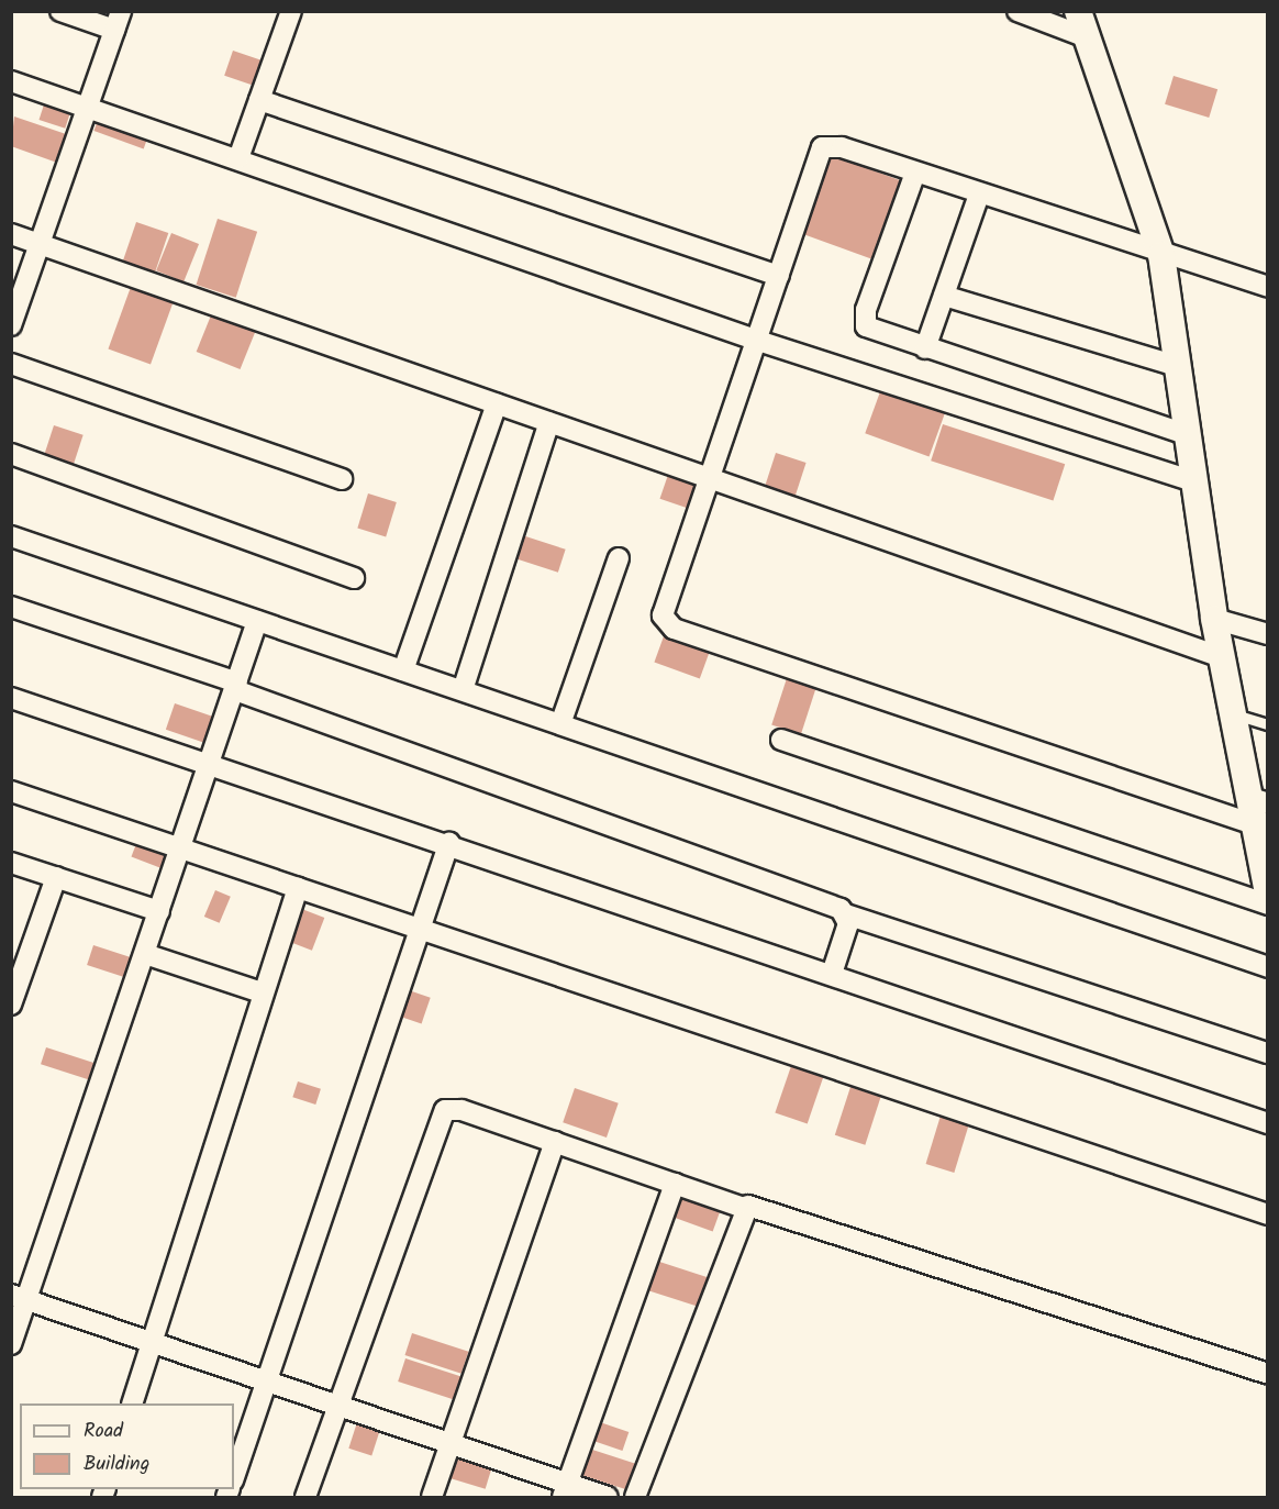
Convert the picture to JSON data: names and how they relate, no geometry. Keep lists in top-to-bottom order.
{
  "legend": ["Road", "Building"]
}
